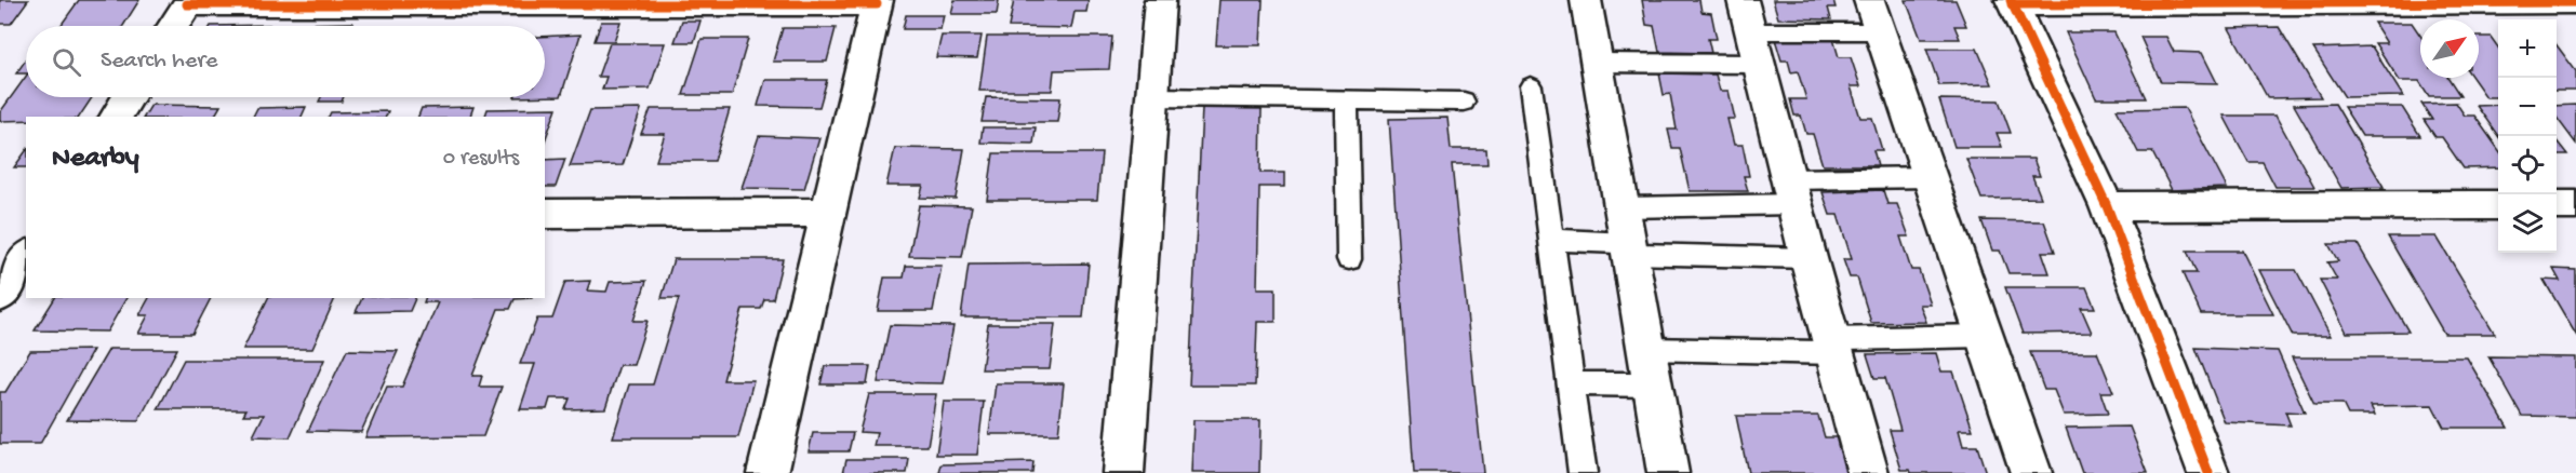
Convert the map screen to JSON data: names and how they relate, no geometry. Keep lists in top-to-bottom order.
{
  "north": "top right",
  "page": {
    "map_buttons": ["+", "−"],
    "search": "Search here",
    "heading": ["Nearby", "0 results"]
  }
}
